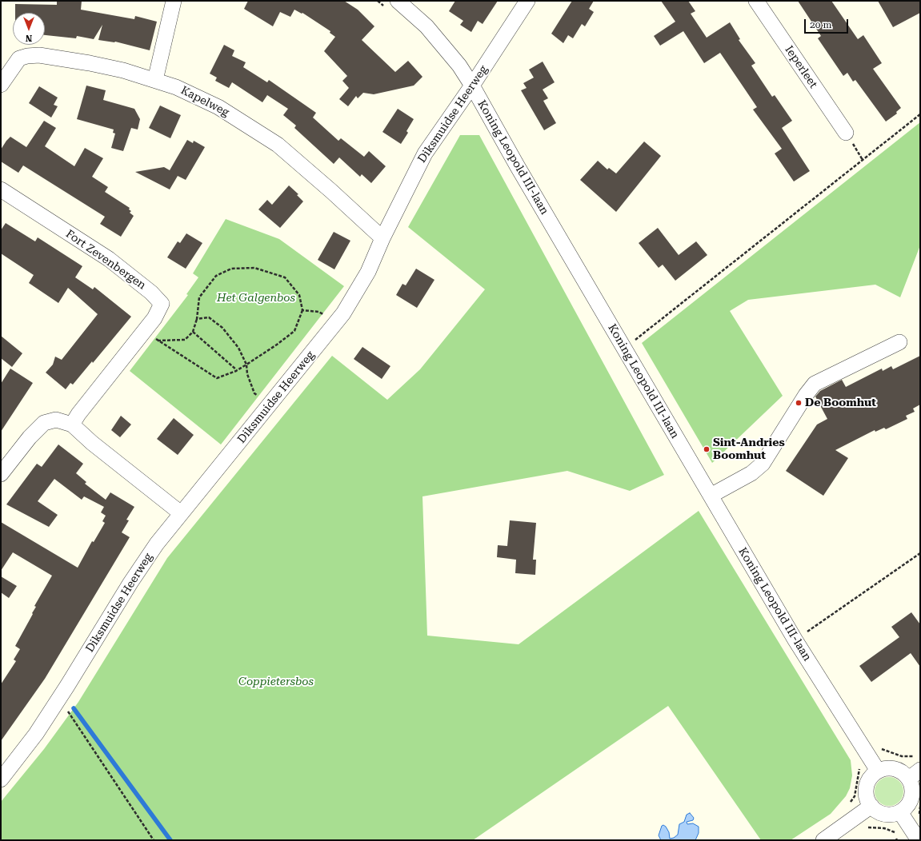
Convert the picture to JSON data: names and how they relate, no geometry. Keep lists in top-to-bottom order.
{
  "streets": {
    "street": [
      "Ieperleet",
      "Kapelweg",
      "Diksmuidse Heerweg",
      "Koning Leopold III-laan",
      "Fort Zevenbergen"
    ]
  },
  "crossings": [
    ["Kapelweg", "Diksmuidse Heerweg"],
    ["Diksmuidse Heerweg", "Koning Leopold III-laan"]
  ],
  "parks": ["Het Galgenbos", "Coppietersbos"],
  "places": ["De Boomhut", "Sint-Andries Boomhut"],
  "scale_bar": "20 m",
  "north": "bottom"
}
